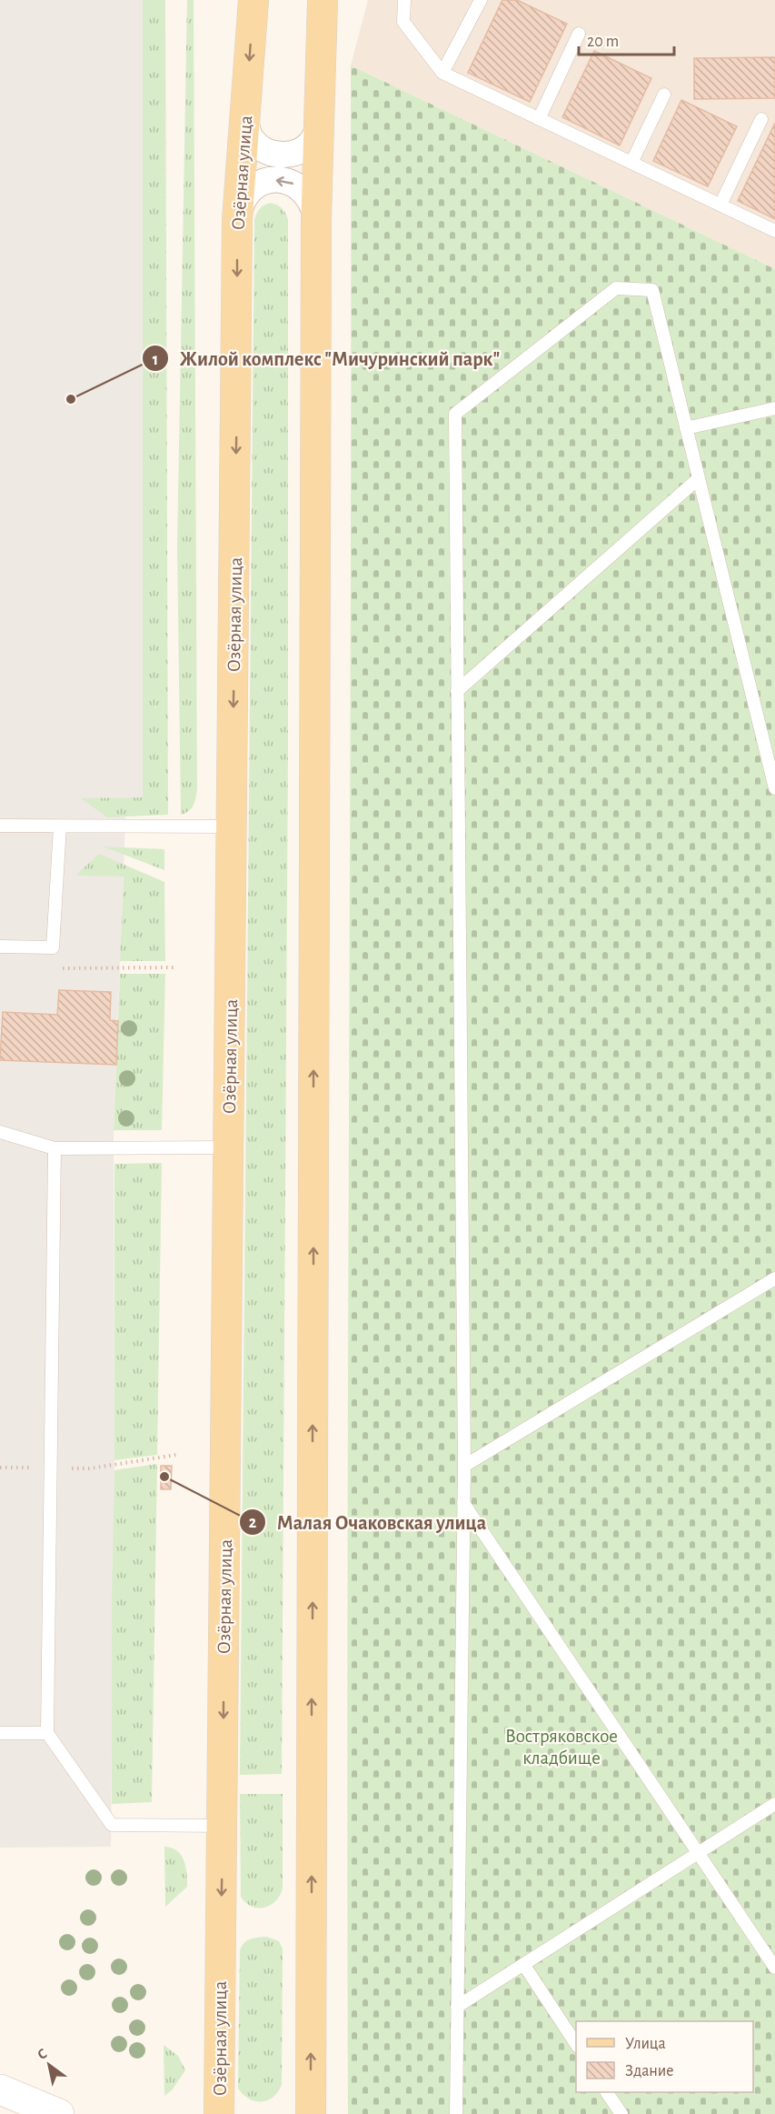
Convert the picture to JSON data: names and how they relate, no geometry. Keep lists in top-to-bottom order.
{
  "streets": {
    "main road": ["Озёрная улица"]
  },
  "parks": ["Востряковское кладбище"],
  "places": ["Жилой комплекс \"Мичуринский парк\"", "Малая Очаковская улица"],
  "legend": ["Улица", "Здание"],
  "scale_bar": "20 m",
  "north": "top left"
}
